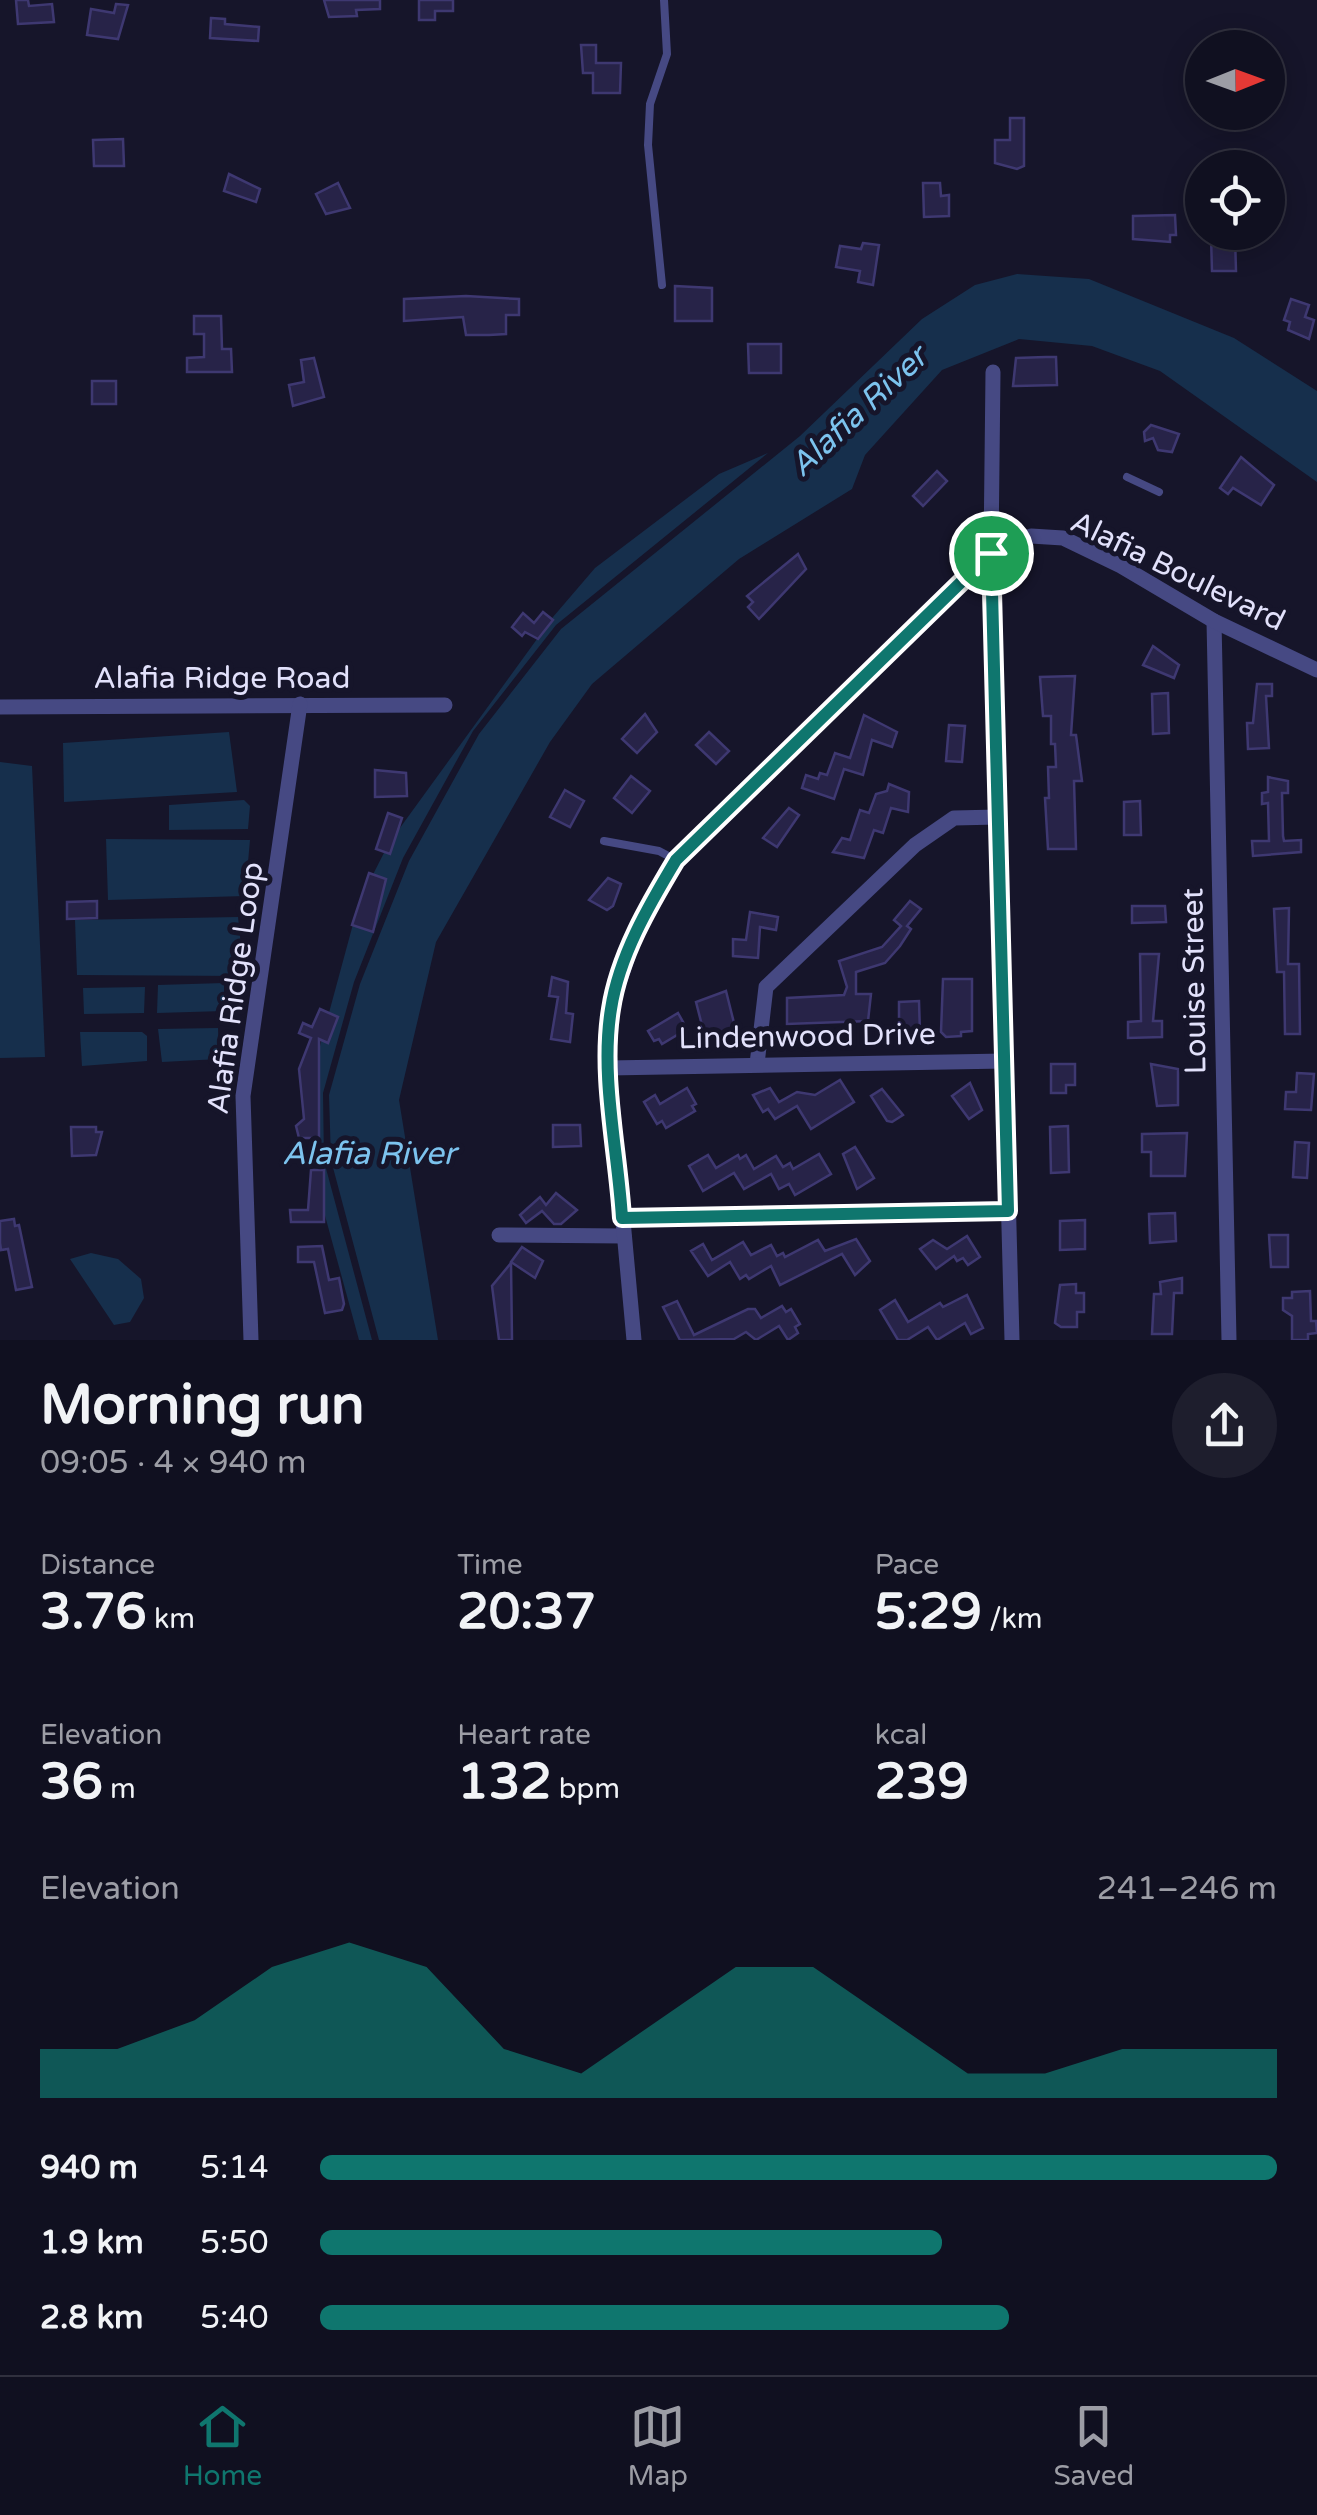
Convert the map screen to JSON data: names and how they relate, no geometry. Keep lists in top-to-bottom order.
{
  "streets": {
    "street": [
      "Alafia Boulevard",
      "Alafia Ridge Road",
      "Louise Street",
      "Alafia Ridge Loop",
      "Lindenwood Drive"
    ]
  },
  "crossings": [
    ["Alafia Boulevard", "Louise Street"],
    ["Alafia Boulevard", "Lindenwood Drive"],
    ["Alafia Ridge Road", "Alafia Ridge Loop"]
  ],
  "water": ["Alafia River"],
  "north": "right",
  "page": {
    "heading": ["Morning run", "09:05 · 4 × 940 m"],
    "stats": [
      ["Distance", "3.76 km"],
      ["Time", "20:37"],
      ["Pace", "5:29 /km"],
      ["Elevation", "36 m"],
      ["Heart rate", "132 bpm"],
      ["kcal", "239"]
    ],
    "chart": ["Elevation", "241–246 m"],
    "list": [
      {
        "name": "940 m",
        "note": "5:14"
      },
      {
        "name": "1.9 km",
        "note": "5:50"
      },
      {
        "name": "2.8 km",
        "note": "5:40"
      }
    ],
    "tabs": ["Home", "Map", "Saved"]
  }
}
